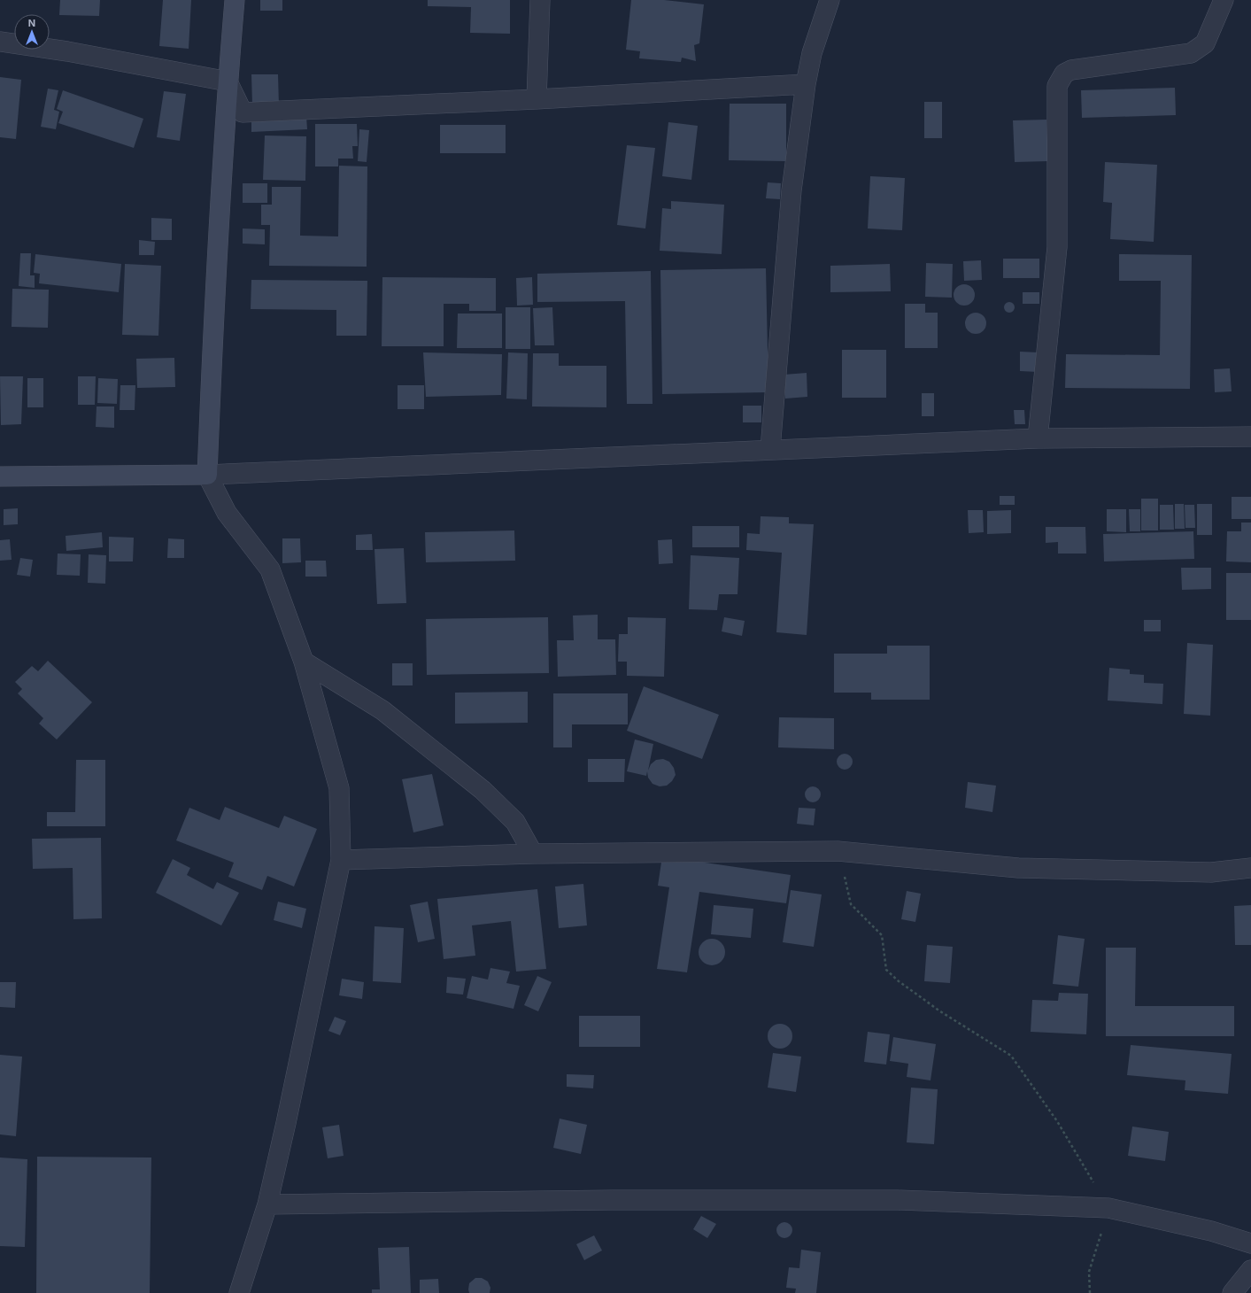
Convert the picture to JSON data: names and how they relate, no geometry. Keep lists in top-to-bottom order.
{
  "north": "top"
}
